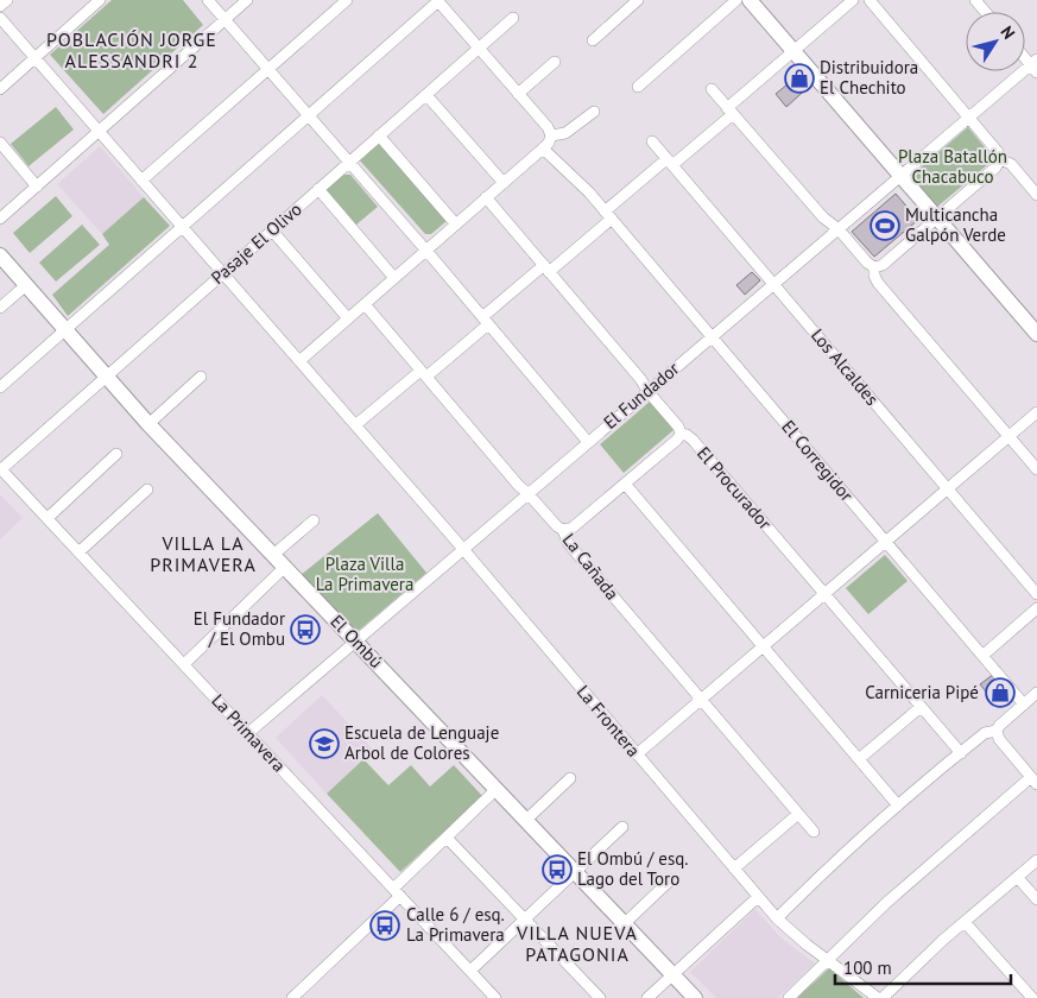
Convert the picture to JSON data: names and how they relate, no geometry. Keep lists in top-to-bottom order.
{
  "streets": {
    "street": [
      "Pasaje El Olivo",
      "Los Alcaldes",
      "El Fundador",
      "El Corregidor",
      "El Procurador",
      "La Cañada",
      "El Ombú",
      "La Frontera",
      "La Primavera"
    ]
  },
  "crossings": [
    ["Pasaje El Olivo", "El Ombú"],
    ["Pasaje El Olivo", "La Frontera"],
    ["Pasaje El Olivo", "La Primavera"],
    ["Los Alcaldes", "El Fundador"],
    ["El Fundador", "El Corregidor"],
    ["El Fundador", "El Procurador"],
    ["El Fundador", "La Cañada"],
    ["El Fundador", "El Ombú"],
    ["El Fundador", "La Frontera"],
    ["El Fundador", "La Primavera"]
  ],
  "districts": ["POBLACIÓN JORGE ALESSANDRI 2", "VILLA LA PRIMAVERA", "VILLA NUEVA PATAGONIA"],
  "parks": ["Plaza Batallón Chacabuco", "Plaza Villa La Primavera"],
  "places": {
    "shop": ["Distribuidora El Chechito", "Carniceria Pipé"],
    "sports": ["Multicancha Galpón Verde"],
    "bus stop": ["El Fundador / El Ombu", "El Ombú / esq. Lago del Toro", "Calle 6 / esq. La Primavera"],
    "school or university": ["Escuela de Lenguaje Arbol de Colores"]
  },
  "scale_bar": "100 m",
  "north": "top right"
}
